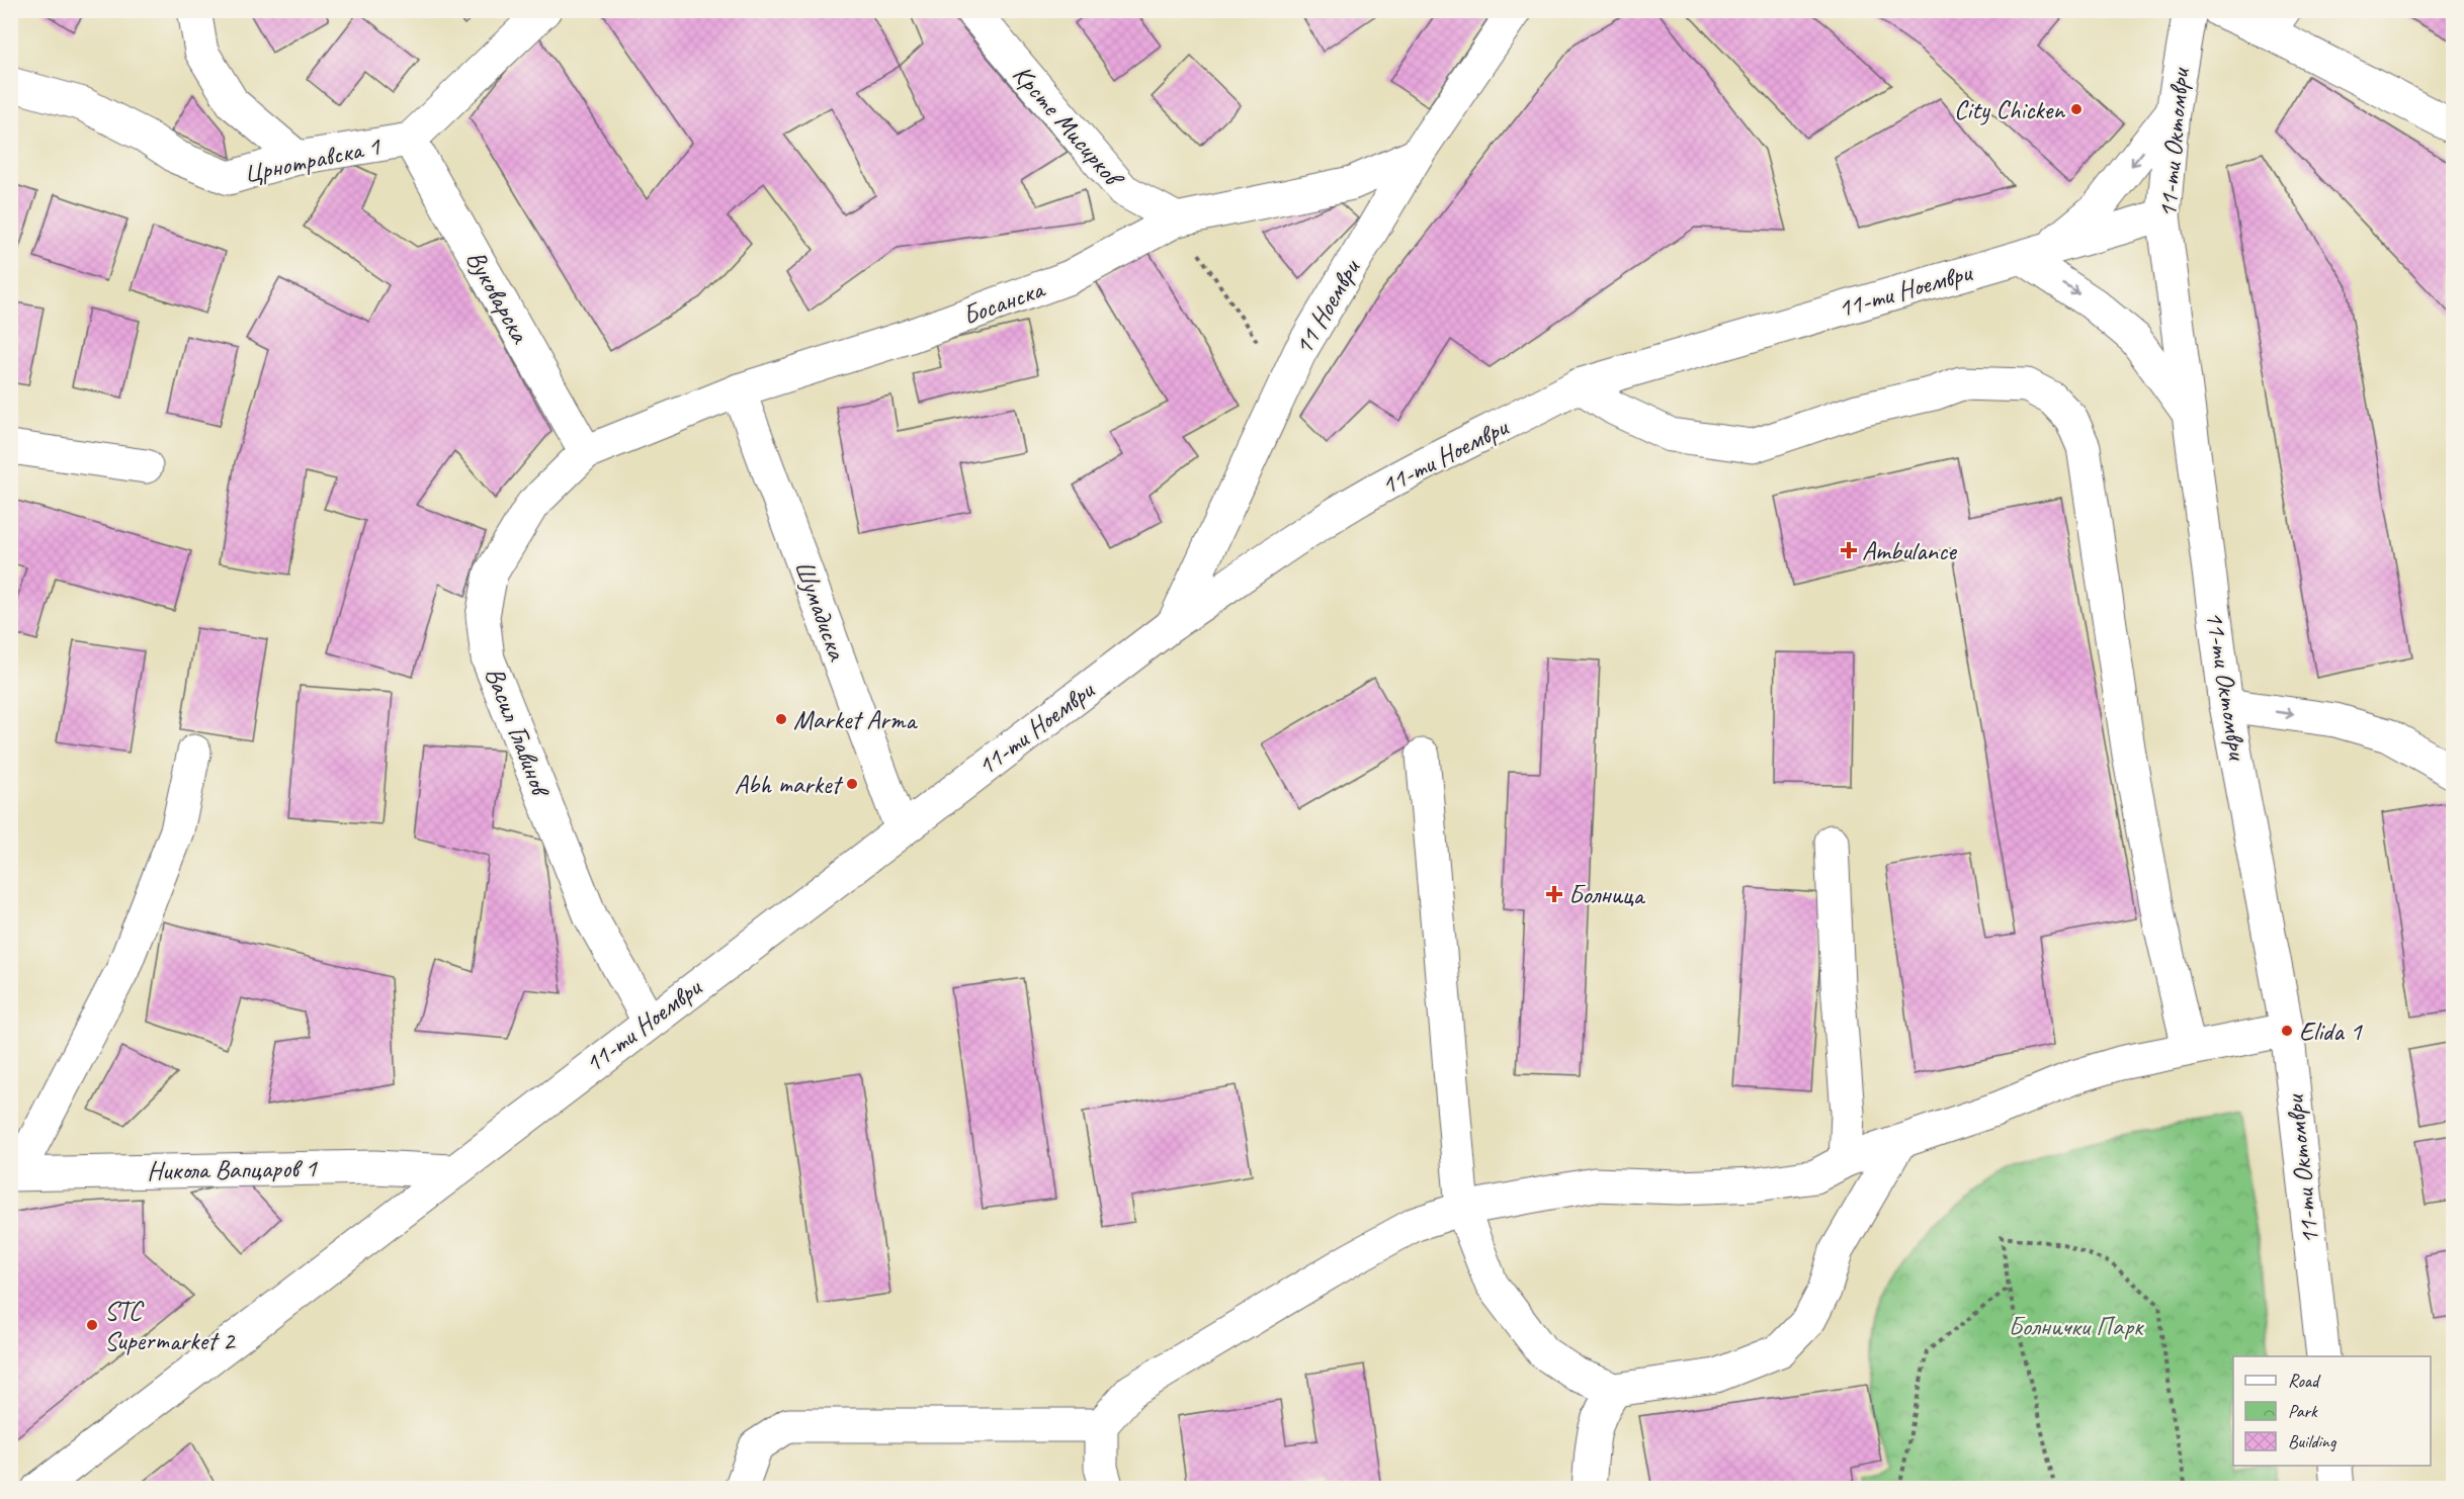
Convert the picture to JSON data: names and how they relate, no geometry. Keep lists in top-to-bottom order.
{
  "streets": {
    "street": [
      "Крсте Мисирков",
      "11-ти Октомври",
      "Црнотравска 1",
      "11-ти Ноември",
      "Вуковарска",
      "Босанска",
      "11 Ноември",
      "Шумадиска",
      "Васил Главинов",
      "Никола Вапцаров 1"
    ]
  },
  "crossings": [
    ["Крсте Мисирков", "Босанска"],
    ["11-ти Октомври", "11-ти Ноември"],
    ["Црнотравска 1", "Вуковарска"],
    ["11-ти Ноември", "11 Ноември"],
    ["11-ти Ноември", "Шумадиска"],
    ["11-ти Ноември", "Васил Главинов"],
    ["11-ти Ноември", "Никола Вапцаров 1"],
    ["Вуковарска", "Босанска"],
    ["Вуковарска", "Васил Главинов"],
    ["Босанска", "11 Ноември"],
    ["Босанска", "Шумадиска"],
    ["Босанска", "Васил Главинов"]
  ],
  "parks": ["Болнички Парк"],
  "places": {
    "other": [
      "City Chicken",
      "Market Arma",
      "Abh market",
      "Elida 1",
      "STC Supermarket 2"
    ],
    "health": ["Ambulance", "Болница"]
  },
  "legend": ["Road", "Park", "Building"]
}
